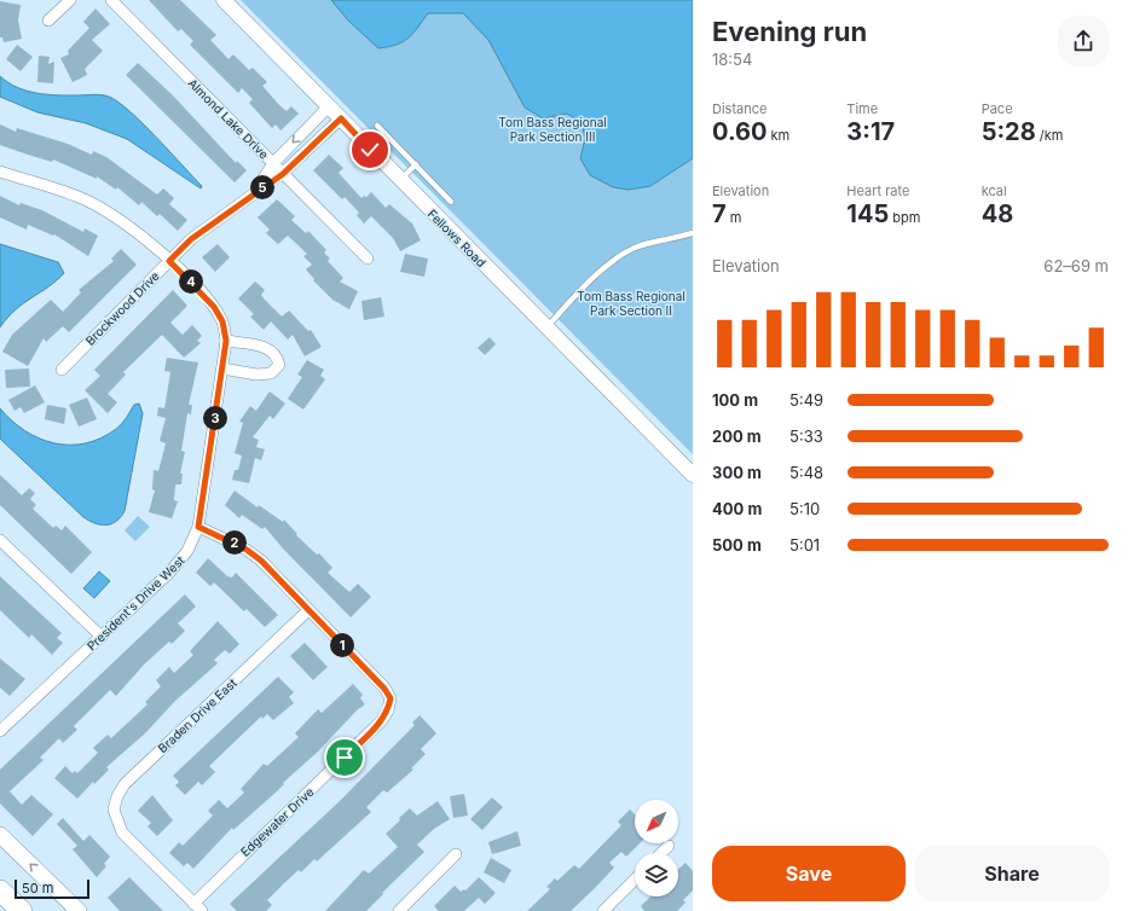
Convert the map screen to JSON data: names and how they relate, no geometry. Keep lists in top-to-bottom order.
{
  "streets": {
    "street": [
      "Almond Lake Drive",
      "Fellows Road",
      "Brockwood Drive",
      "President's Drive West",
      "Braden Drive East",
      "Edgewater Drive"
    ]
  },
  "crossings": [
    ["Almond Lake Drive", "Brockwood Drive"],
    ["Fellows Road", "Brockwood Drive"],
    ["Brockwood Drive", "President's Drive West"],
    ["President's Drive West", "Edgewater Drive"],
    ["Braden Drive East", "Edgewater Drive"]
  ],
  "parks": ["Tom Bass Regional Park Section III", "Tom Bass Regional Park Section II"],
  "scale_bar": "50 m",
  "north": "bottom left",
  "page": {
    "heading": ["Evening run", "18:54"],
    "stats": [
      ["Distance", "0.60 km"],
      ["Time", "3:17"],
      ["Pace", "5:28 /km"],
      ["Elevation", "7 m"],
      ["Heart rate", "145 bpm"],
      ["kcal", "48"]
    ],
    "pins": [
      "5",
      "4",
      "3",
      "2",
      "1"
    ],
    "chart": ["Elevation", "62–69 m"],
    "list": [
      {
        "name": "100 m",
        "note": "5:49"
      },
      {
        "name": "200 m",
        "note": "5:33"
      },
      {
        "name": "300 m",
        "note": "5:48"
      },
      {
        "name": "400 m",
        "note": "5:10"
      },
      {
        "name": "500 m",
        "note": "5:01"
      }
    ],
    "buttons": ["Save", "Share"],
    "scale": "50 m"
  }
}
